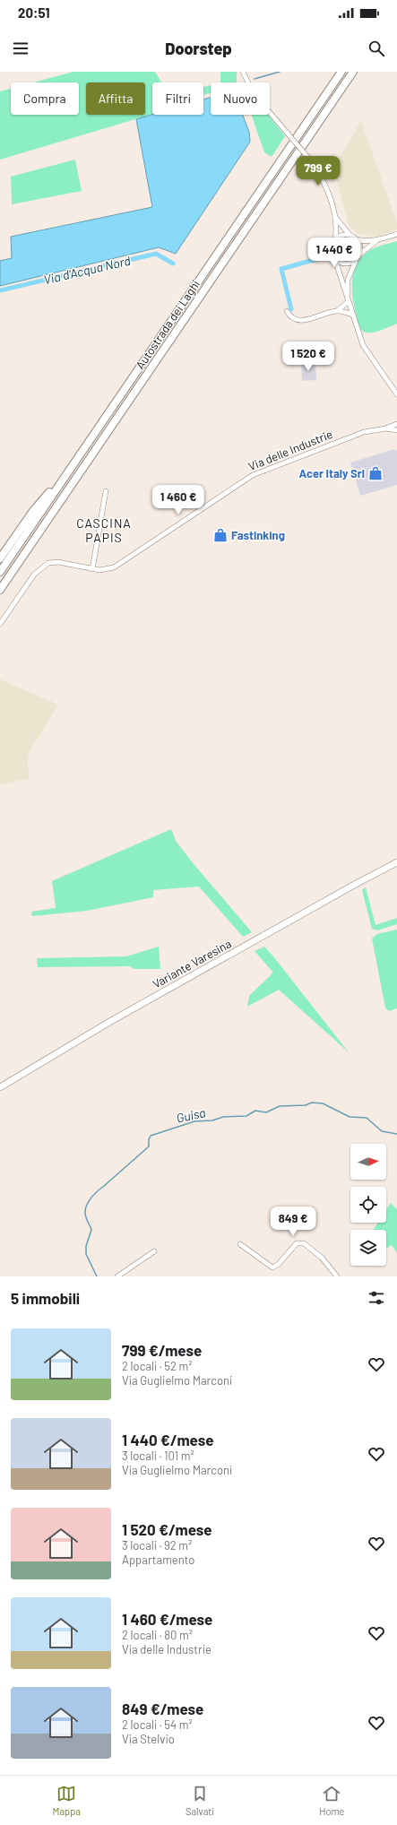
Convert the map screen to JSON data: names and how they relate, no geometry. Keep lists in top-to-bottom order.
{
  "streets": {
    "highway": ["Autostrada dei Laghi"],
    "main road": ["Variante Varesina"],
    "street": ["Via delle Industrie"]
  },
  "districts": ["CASCINA PAPIS"],
  "water": ["Via d'Acqua Nord", "Guisa"],
  "places": {
    "shop": ["Acer Italy Srl", "Fastinking"]
  },
  "north": "right",
  "page": {
    "status": "20:51",
    "header": "Doorstep",
    "chip": [
      "Compra",
      "Affitta",
      "Filtri",
      "Nuovo"
    ],
    "price": [
      "799 €",
      "1 440 €",
      "1 520 €",
      "1 460 €",
      "849 €"
    ],
    "heading": "5 immobili",
    "list": [
      {
        "name": "799 €/mese",
        "note": "2 locali · 52 m² · Via Guglielmo Marconi"
      },
      {
        "name": "1 440 €/mese",
        "note": "3 locali · 101 m² · Via Guglielmo Marconi"
      },
      {
        "name": "1 520 €/mese",
        "note": "3 locali · 92 m² · Appartamento"
      },
      {
        "name": "1 460 €/mese",
        "note": "2 locali · 80 m² · Via delle Industrie"
      },
      {
        "name": "849 €/mese",
        "note": "2 locali · 54 m² · Via Stelvio"
      }
    ],
    "tabs": ["Mappa", "Salvati", "Home"]
  }
}
